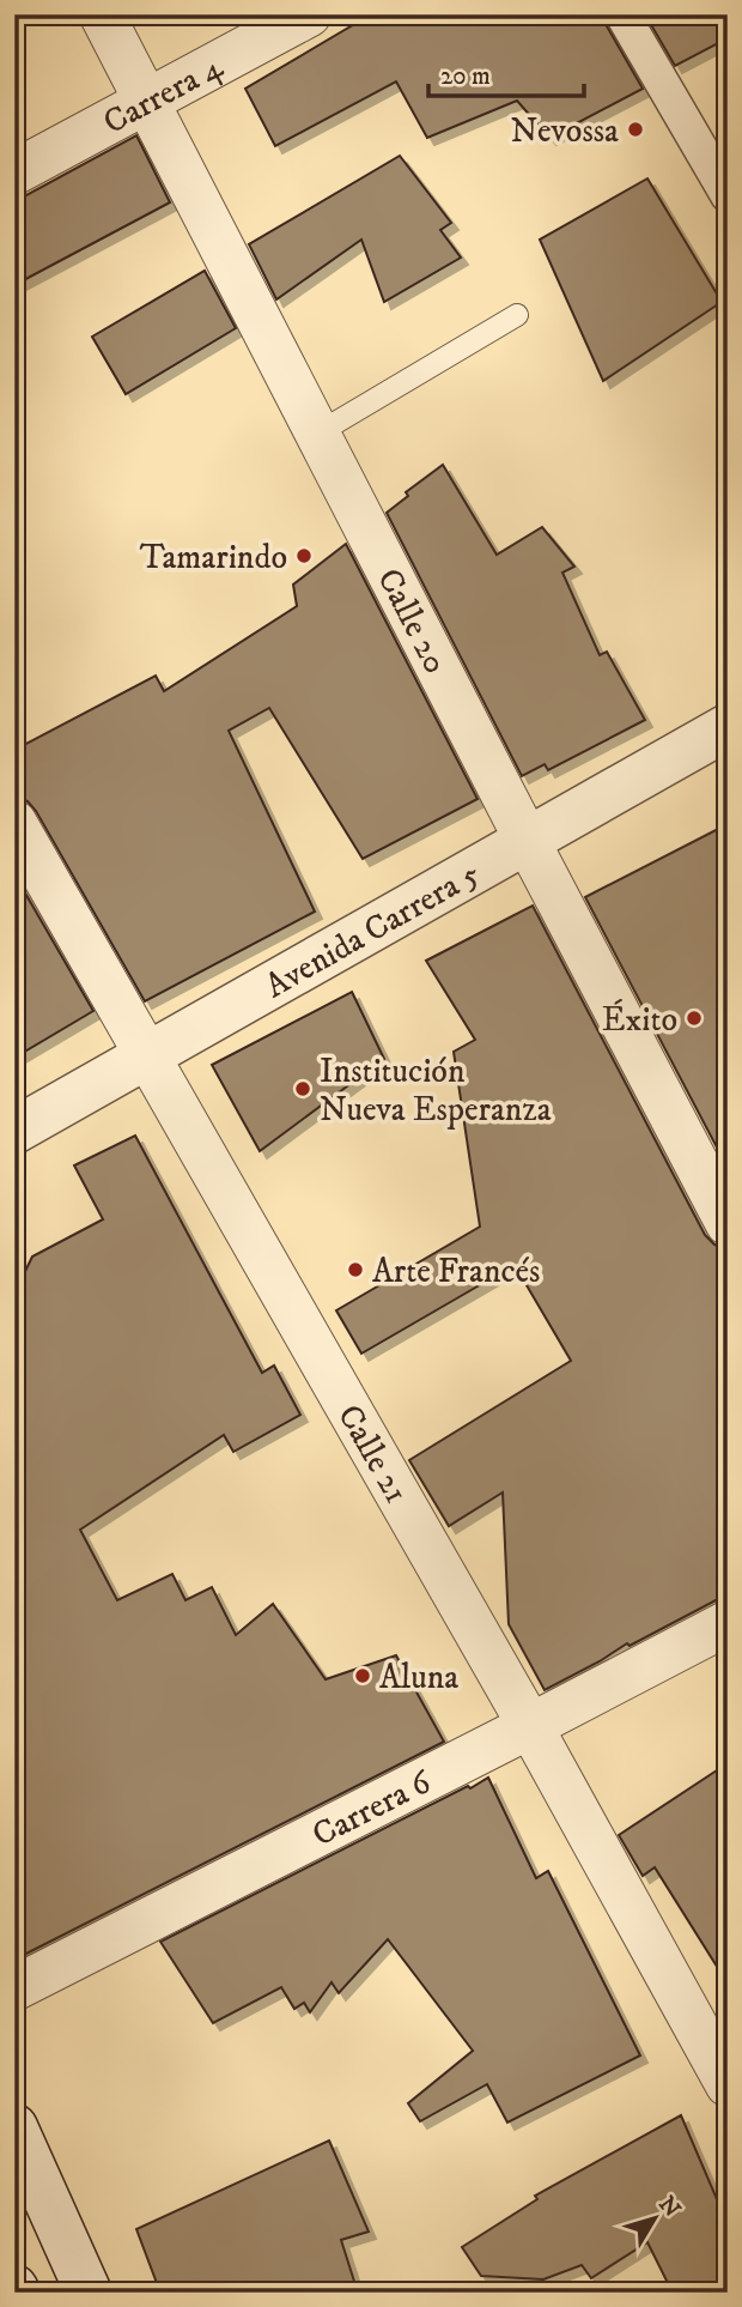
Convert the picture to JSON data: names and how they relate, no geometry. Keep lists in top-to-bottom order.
{
  "streets": {
    "street": [
      "Carrera 4",
      "Calle 20",
      "Avenida Carrera 5",
      "Calle 21",
      "Carrera 6"
    ]
  },
  "crossings": [
    ["Carrera 4", "Calle 20"],
    ["Calle 20", "Avenida Carrera 5"],
    ["Avenida Carrera 5", "Calle 21"],
    ["Calle 21", "Carrera 6"]
  ],
  "places": [
    "Nevossa",
    "Tamarindo",
    "Éxito",
    "Institución Nueva Esperanza",
    "Arte Francés",
    "Aluna"
  ],
  "scale_bar": "20 m",
  "north": "top right"
}
